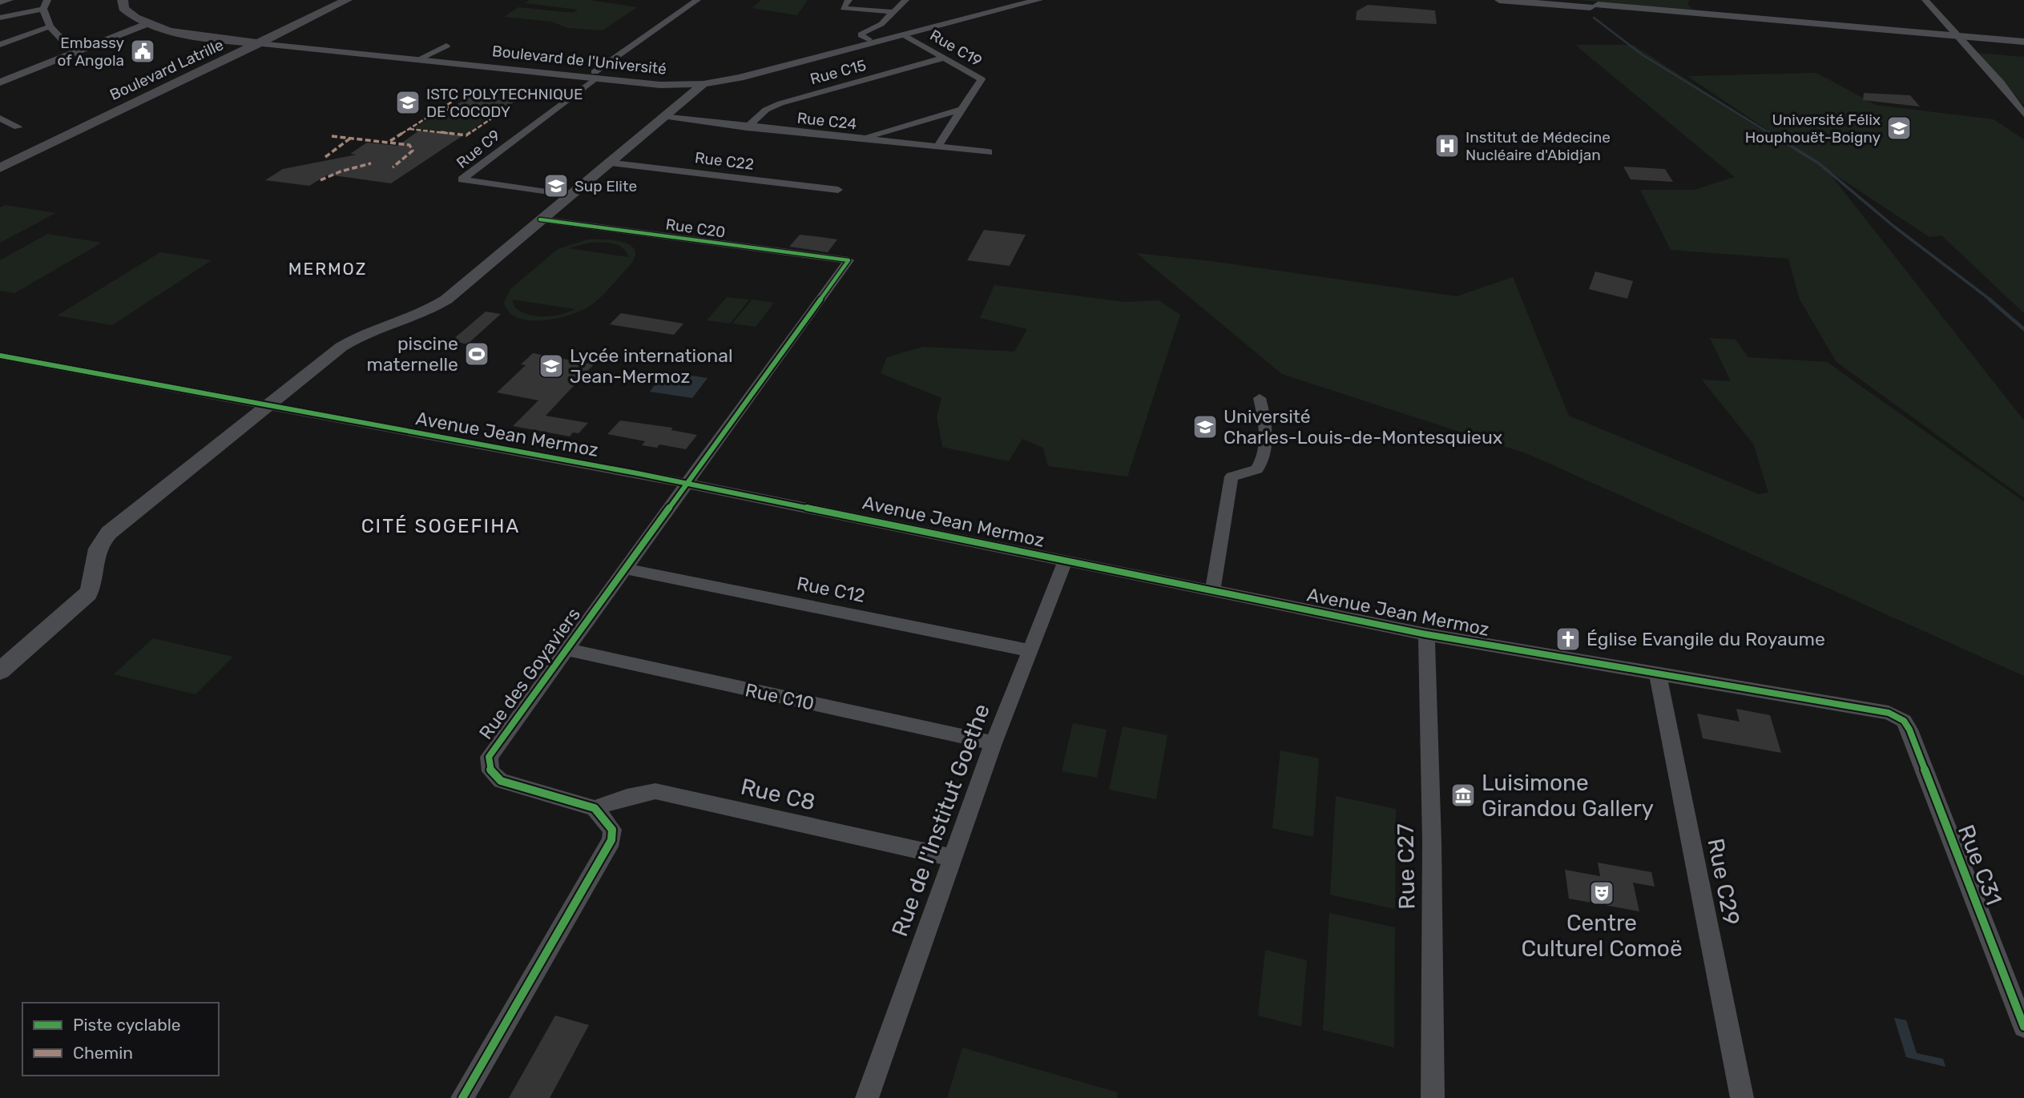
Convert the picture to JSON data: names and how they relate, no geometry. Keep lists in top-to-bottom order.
{
  "streets": {
    "main road": ["Boulevard de l'Université", "Boulevard Latrille"],
    "street": [
      "Rue C19",
      "Rue C15",
      "Rue C24",
      "Rue C9",
      "Rue C22",
      "Rue C20",
      "Avenue Jean Mermoz",
      "Rue C12",
      "Rue des Goyaviers",
      "Rue C10",
      "Rue C8",
      "Rue de l'Institut Goethe",
      "Rue C31",
      "Rue C27",
      "Rue C29"
    ]
  },
  "crossings": [
    ["Rue C19", "Boulevard de l'Université"],
    ["Rue C19", "Rue C15"],
    ["Rue C19", "Rue C24"],
    ["Boulevard de l'Université", "Boulevard Latrille"],
    ["Boulevard de l'Université", "Rue C9"],
    ["Rue C15", "Rue C24"],
    ["Rue C20", "Rue des Goyaviers"],
    ["Avenue Jean Mermoz", "Rue des Goyaviers"],
    ["Avenue Jean Mermoz", "Rue de l'Institut Goethe"],
    ["Avenue Jean Mermoz", "Rue C31"],
    ["Avenue Jean Mermoz", "Rue C27"],
    ["Avenue Jean Mermoz", "Rue C29"],
    ["Rue C12", "Rue des Goyaviers"],
    ["Rue C12", "Rue de l'Institut Goethe"],
    ["Rue des Goyaviers", "Rue C10"],
    ["Rue des Goyaviers", "Rue C8"],
    ["Rue C10", "Rue de l'Institut Goethe"],
    ["Rue C8", "Rue de l'Institut Goethe"]
  ],
  "districts": ["MERMOZ", "CITÉ SOGEFIHA"],
  "places": {
    "public building": ["Embassy of Angola"],
    "school or university": [
      "ISTC POLYTECHNIQUE DE COCODY",
      "Université Félix Houphouët-Boigny",
      "Sup Elite",
      "Lycée international Jean-Mermoz",
      "Université Charles-Louis-de-Montesquieux"
    ],
    "hospital": ["Institut de Médecine Nucléaire d'Abidjan"],
    "sports": ["piscine maternelle"],
    "church": ["Église Evangile du Royaume"],
    "museum": ["Luisimone Girandou Gallery"],
    "theatre": ["Centre Culturel Comoë"]
  },
  "legend": ["Piste cyclable", "Chemin"]
}
